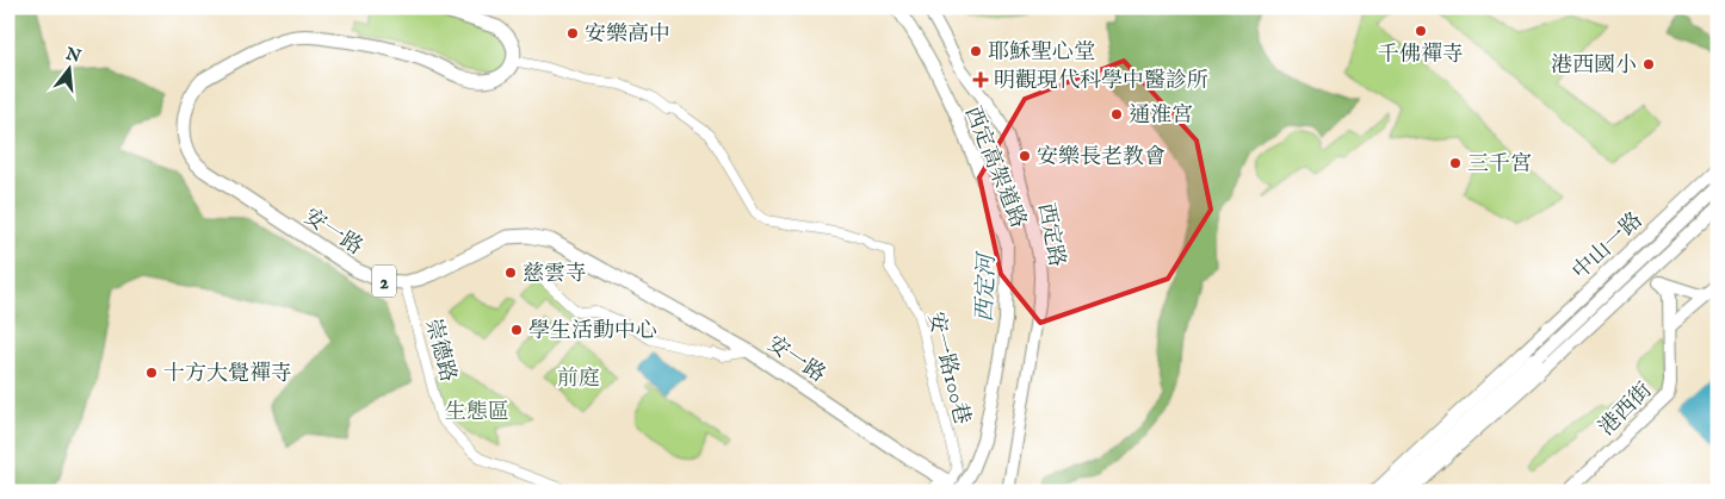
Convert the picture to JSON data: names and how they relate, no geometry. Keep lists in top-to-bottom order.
{
  "streets": {
    "main road": ["安一路", "2"],
    "street": [
      "西定高架道路",
      "西定路",
      "中山一路",
      "崇德路",
      "安一路100巷",
      "港西街"
    ]
  },
  "crossings": [
    ["西定高架道路", "安一路"],
    ["西定高架道路", "安一路100巷"],
    ["安一路", "崇德路"],
    ["安一路", "安一路100巷"]
  ],
  "water": ["西定河"],
  "parks": ["前庭", "生態區"],
  "places": {
    "other": [
      "千佛禪寺",
      "安樂高中",
      "耶穌聖心堂",
      "港西國小",
      "通淮宮",
      "安樂長老教會",
      "三千宮",
      "慈雲寺",
      "學生活動中心",
      "十方大覺禪寺"
    ],
    "health": ["明觀現代科學中醫診所"]
  },
  "north": "top"
}
